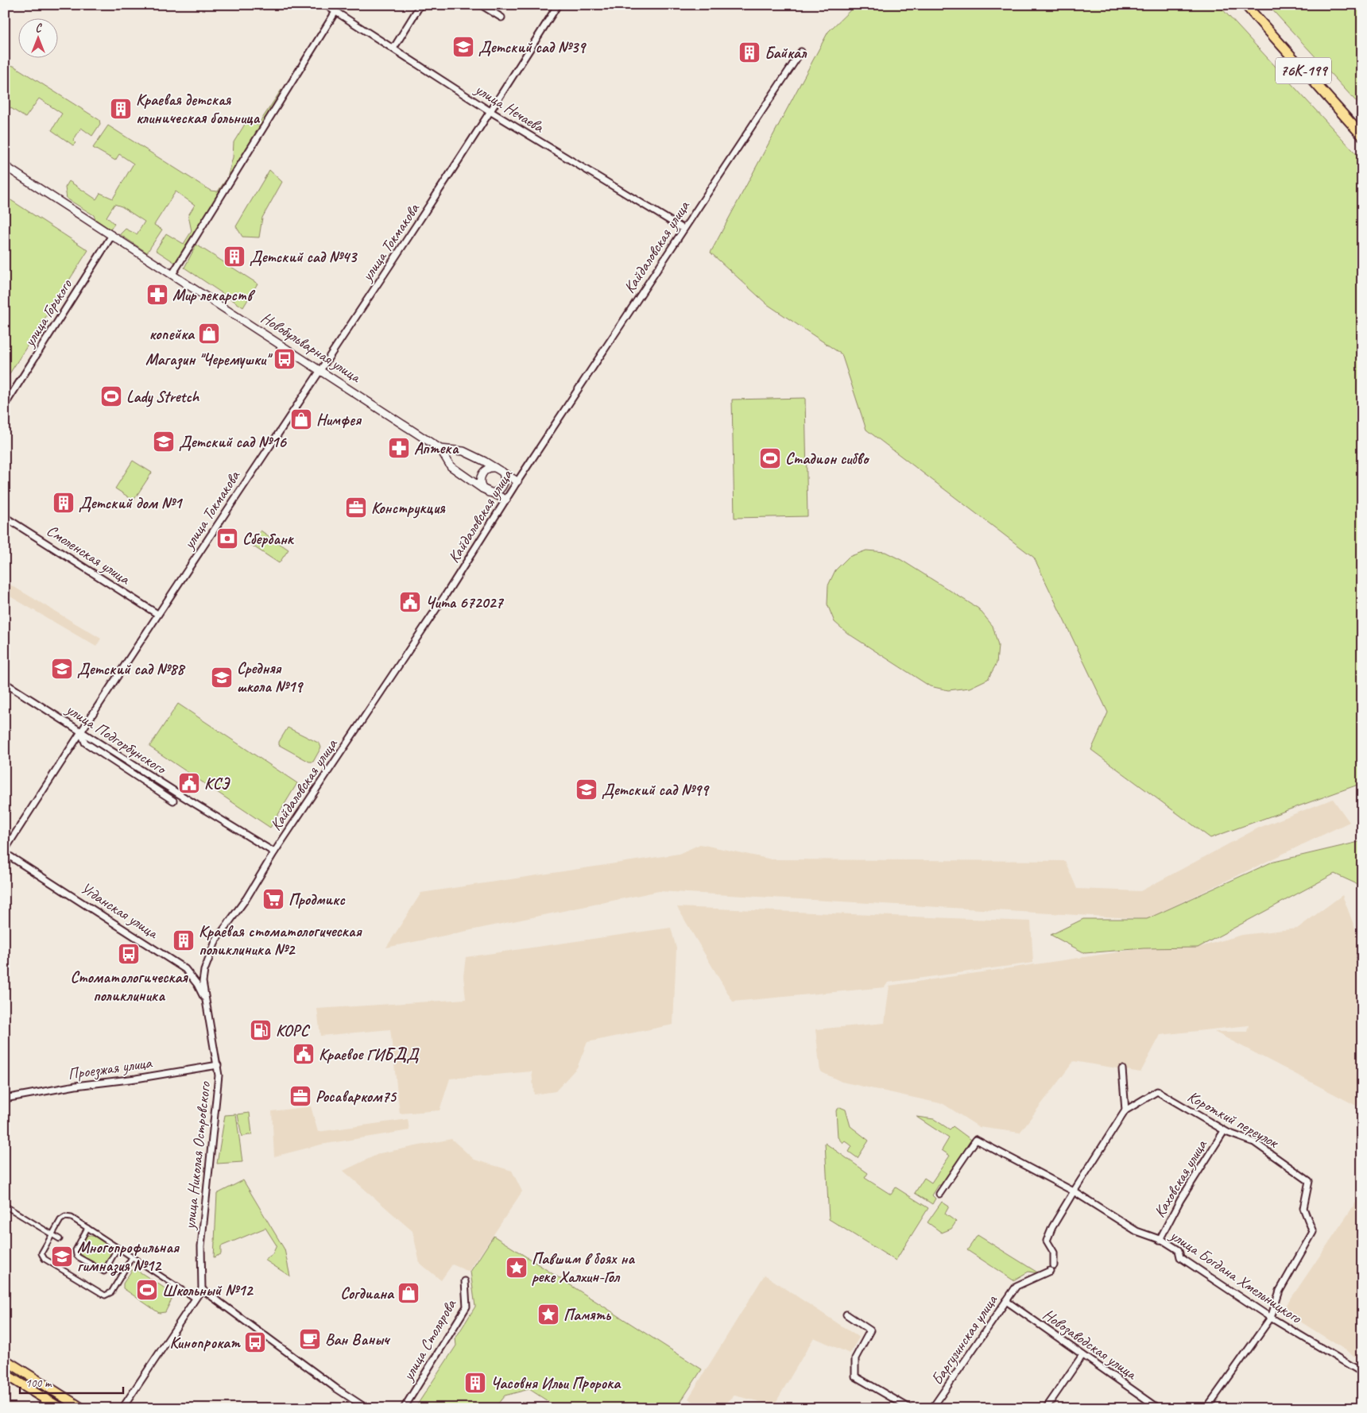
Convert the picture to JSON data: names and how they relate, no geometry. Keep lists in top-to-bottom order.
{
  "streets": {
    "main road": ["76К-199"],
    "street": [
      "улица Нечаева",
      "улица Токмакова",
      "Кайдаловская улица",
      "улица Горького",
      "Новобульварная улица",
      "Смоленская улица",
      "улица Подгорбунского",
      "Угданская улица",
      "Проезжая улица",
      "Короткий переулок",
      "улица Николая Островского",
      "Каховская улица",
      "улица Богдана Хмельницкого",
      "улица Столярова",
      "Баргузинская улица",
      "Новозаводская улица"
    ]
  },
  "crossings": [
    ["улица Нечаева", "улица Токмакова"],
    ["улица Нечаева", "Кайдаловская улица"],
    ["улица Токмакова", "Новобульварная улица"],
    ["улица Токмакова", "Смоленская улица"],
    ["улица Токмакова", "улица Подгорбунского"],
    ["Кайдаловская улица", "улица Подгорбунского"],
    ["Кайдаловская улица", "Угданская улица"],
    ["Кайдаловская улица", "улица Николая Островского"],
    ["улица Горького", "Новобульварная улица"],
    ["Угданская улица", "улица Николая Островского"],
    ["Проезжая улица", "улица Николая Островского"],
    ["Короткий переулок", "Каховская улица"],
    ["Короткий переулок", "улица Богдана Хмельницкого"],
    ["Каховская улица", "улица Богдана Хмельницкого"],
    ["Баргузинская улица", "Новозаводская улица"]
  ],
  "places": {
    "school or university": [
      "Детский сад №39",
      "Детский сад №16",
      "Детский сад №88",
      "Средняя школа №19",
      "Детский сад №99",
      "Многопрофильная гимназия №12"
    ],
    "building": [
      "Байкал",
      "Краевая детская клиническая больница",
      "Детский сад №43",
      "Детский дом №1",
      "Краевая стоматологическая поликлиника №2",
      "Часовня Ильи Пророка"
    ],
    "pharmacy": ["Мир лекарств", "Аптека"],
    "shop": ["копейка", "Нимфея", "Согдиана"],
    "bus stop": ["Магазин \"Черемушки\"", "Стоматологическая поликлиника", "Кинопрокат"],
    "sports": ["Lady Stretch", "Стадион сибво", "Школьный №12"],
    "office": ["Конструкция", "Росаварком75"],
    "bank": ["Сбербанк"],
    "public building": ["Чита 672027", "КСЭ", "Краевое ГИБДД"],
    "supermarket": ["Продмикс"],
    "fuel station": ["КОРС"],
    "place": ["Павшим в боях на реке Халхин-Гол", "Память"],
    "cafe": ["Ван Ваныч"]
  },
  "scale_bar": "100 m",
  "north": "top"
}
